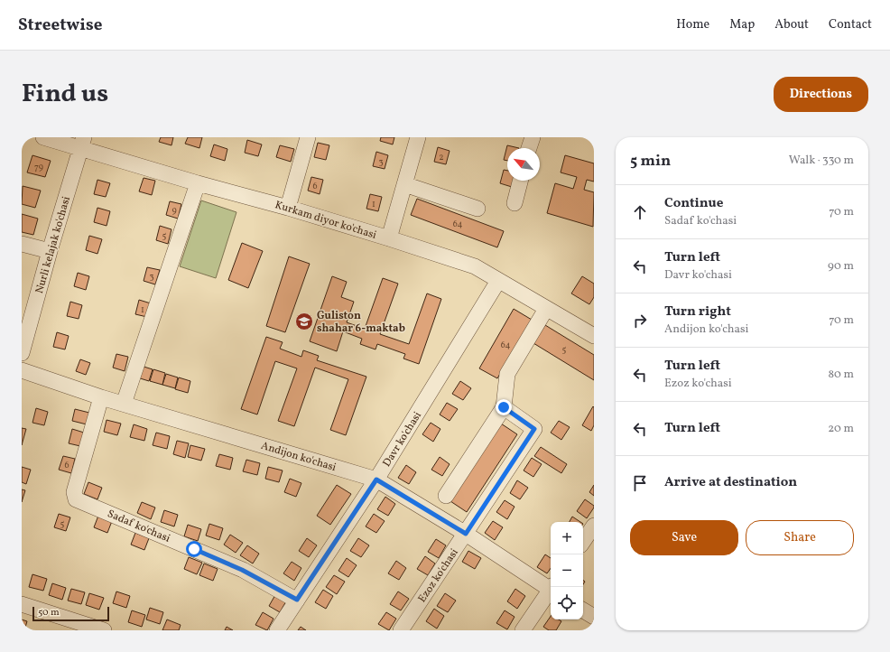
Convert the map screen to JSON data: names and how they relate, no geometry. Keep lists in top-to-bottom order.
{
  "streets": {
    "street": [
      "Kurkam diyor ko'chasi",
      "Nurli kelajak ko'chasi",
      "Davr ko'chasi",
      "Andijon ko'chasi",
      "Sadaf ko'chasi",
      "Ezoz ko'chasi"
    ]
  },
  "crossings": [
    ["Kurkam diyor ko'chasi", "Nurli kelajak ko'chasi"],
    ["Kurkam diyor ko'chasi", "Davr ko'chasi"],
    ["Davr ko'chasi", "Andijon ko'chasi"],
    ["Davr ko'chasi", "Sadaf ko'chasi"],
    ["Andijon ko'chasi", "Sadaf ko'chasi"],
    ["Andijon ko'chasi", "Ezoz ko'chasi"]
  ],
  "places": {
    "school or university": ["Guliston shahar 6-maktab"]
  },
  "house_numbers": [
    "2",
    "3",
    "79",
    "6",
    "1",
    "9",
    "64",
    "5",
    "3",
    "1",
    "64",
    "5",
    "6",
    "5"
  ],
  "scale_bar": "50 m",
  "north": "top left",
  "page": {
    "header": "Streetwise",
    "nav": [
      "Home",
      "Map",
      "About",
      "Contact"
    ],
    "title": "Find us",
    "buttons": [
      "Directions",
      ["Save", "Share"]
    ],
    "heading": ["5 min", "Walk · 330 m"],
    "list": [
      ["Continue", "Sadaf ko'chasi", "70 m"],
      ["Turn left", "Davr ko'chasi", "90 m"],
      ["Turn right", "Andijon ko'chasi", "70 m"],
      ["Turn left", "Ezoz ko'chasi", "80 m"],
      ["Turn left", "20 m"],
      "Arrive at destination"
    ],
    "map_buttons": ["+", "−"],
    "scale": "50 m"
  }
}
